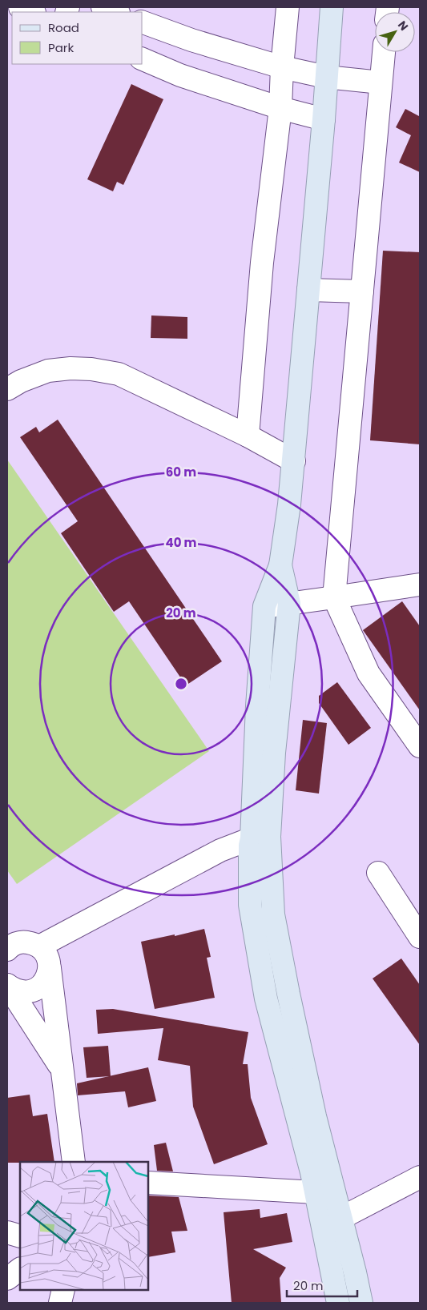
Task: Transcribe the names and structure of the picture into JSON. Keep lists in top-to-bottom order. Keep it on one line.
{"legend":["Road","Park"],"scale_bar":"20 m","north":"top right","rings":["60 m","40 m","20 m"]}
